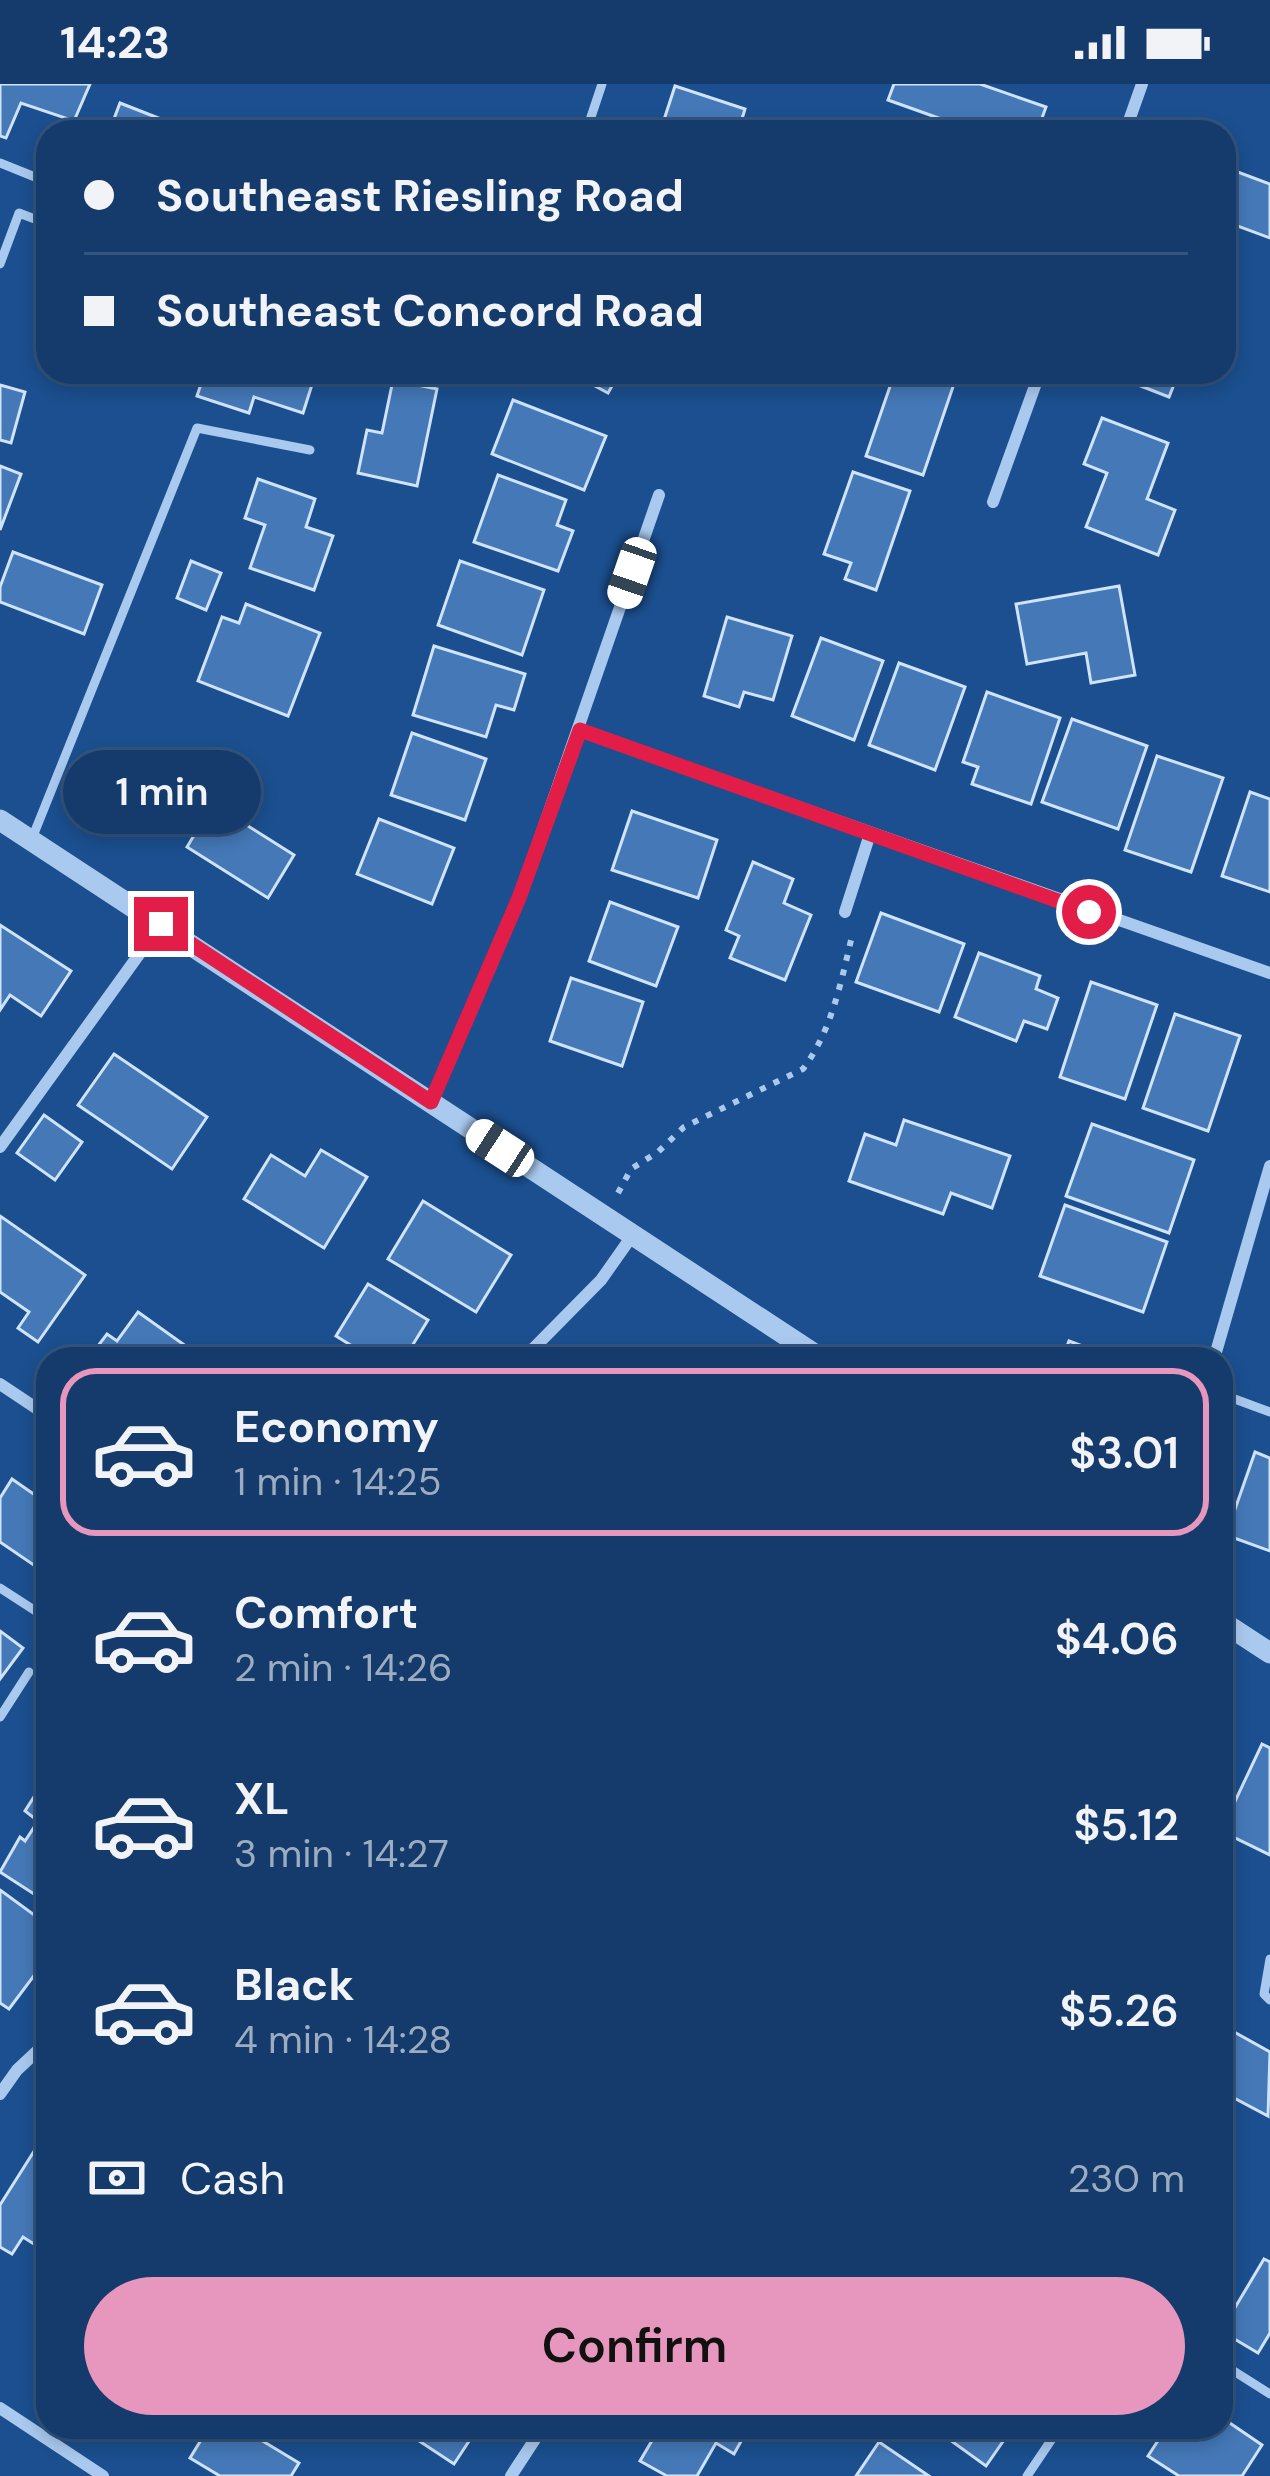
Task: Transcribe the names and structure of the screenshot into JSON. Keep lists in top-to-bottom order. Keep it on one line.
{"page":{"status":"14:23","banner":["Southeast Riesling Road","Southeast Concord Road"],"bubble":"1 min","list":[{"name":"Economy","note":"1 min · 14:25","value":"$3.01"},{"name":"Comfort","note":"2 min · 14:26","value":"$4.06"},{"name":"XL","note":"3 min · 14:27","value":"$5.12"},{"name":"Black","note":"4 min · 14:28","value":"$5.26"}],"pay":["Cash","230 m"],"buttons":"Confirm"}}
